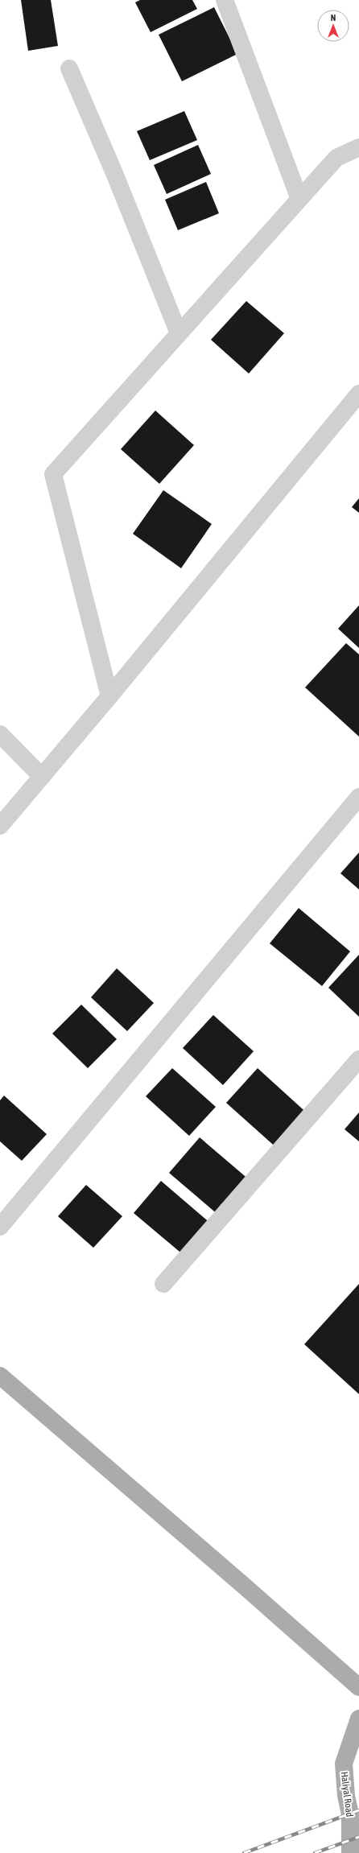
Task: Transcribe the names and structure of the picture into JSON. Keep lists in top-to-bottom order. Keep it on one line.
{"streets":{"main road":["Haliyal Road"]},"north":"top"}
